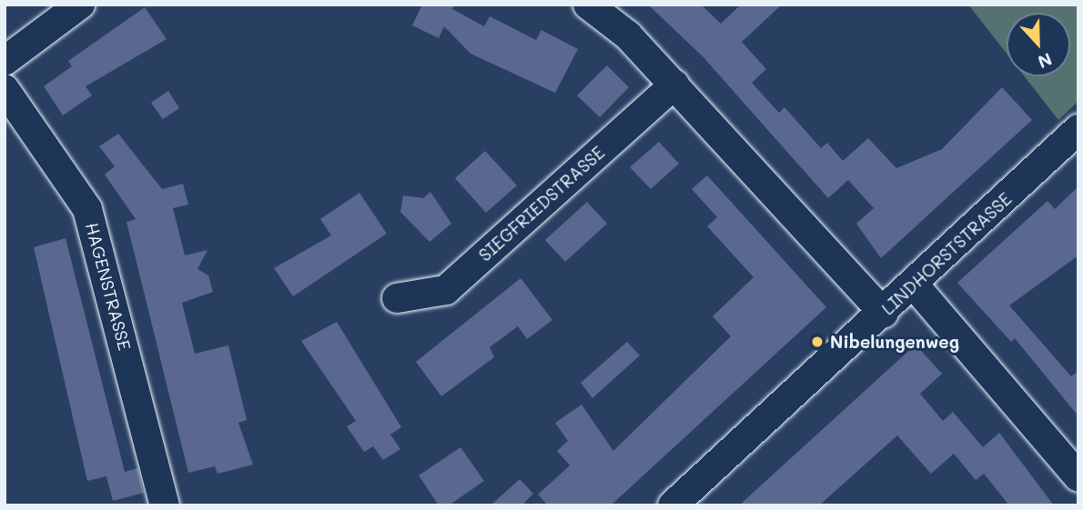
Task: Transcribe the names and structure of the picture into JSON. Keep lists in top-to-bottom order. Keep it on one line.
{"streets":{"street":["SIEGFRIEDSTRASSE","LINDHORSTSTRASSE","HAGENSTRASSE"]},"places":["Nibelungenweg"],"north":"bottom"}
